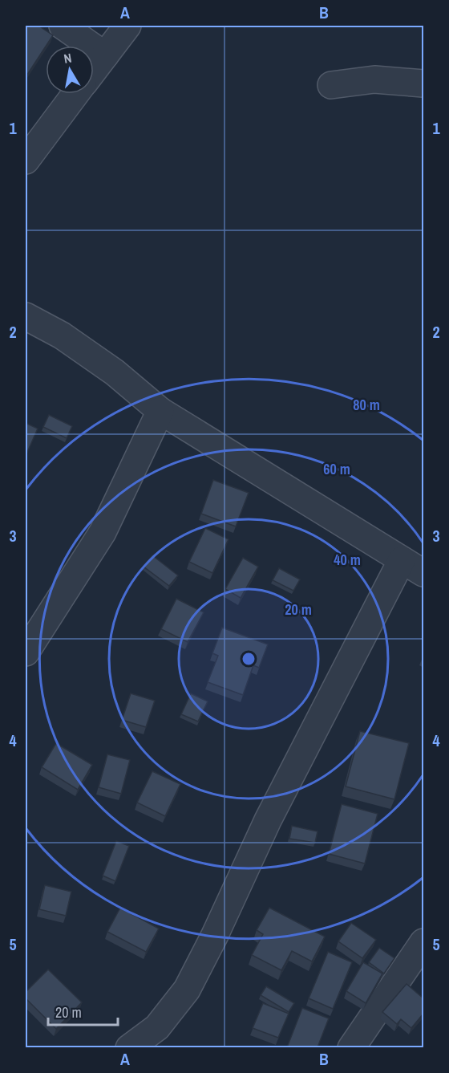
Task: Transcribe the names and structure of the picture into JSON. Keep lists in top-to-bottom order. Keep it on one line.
{"scale_bar":"20 m","north":"top","grid":{"columns":["A","B"],"rows":["1","2","3","4","5"]},"rings":["80 m","60 m","40 m","20 m"]}
